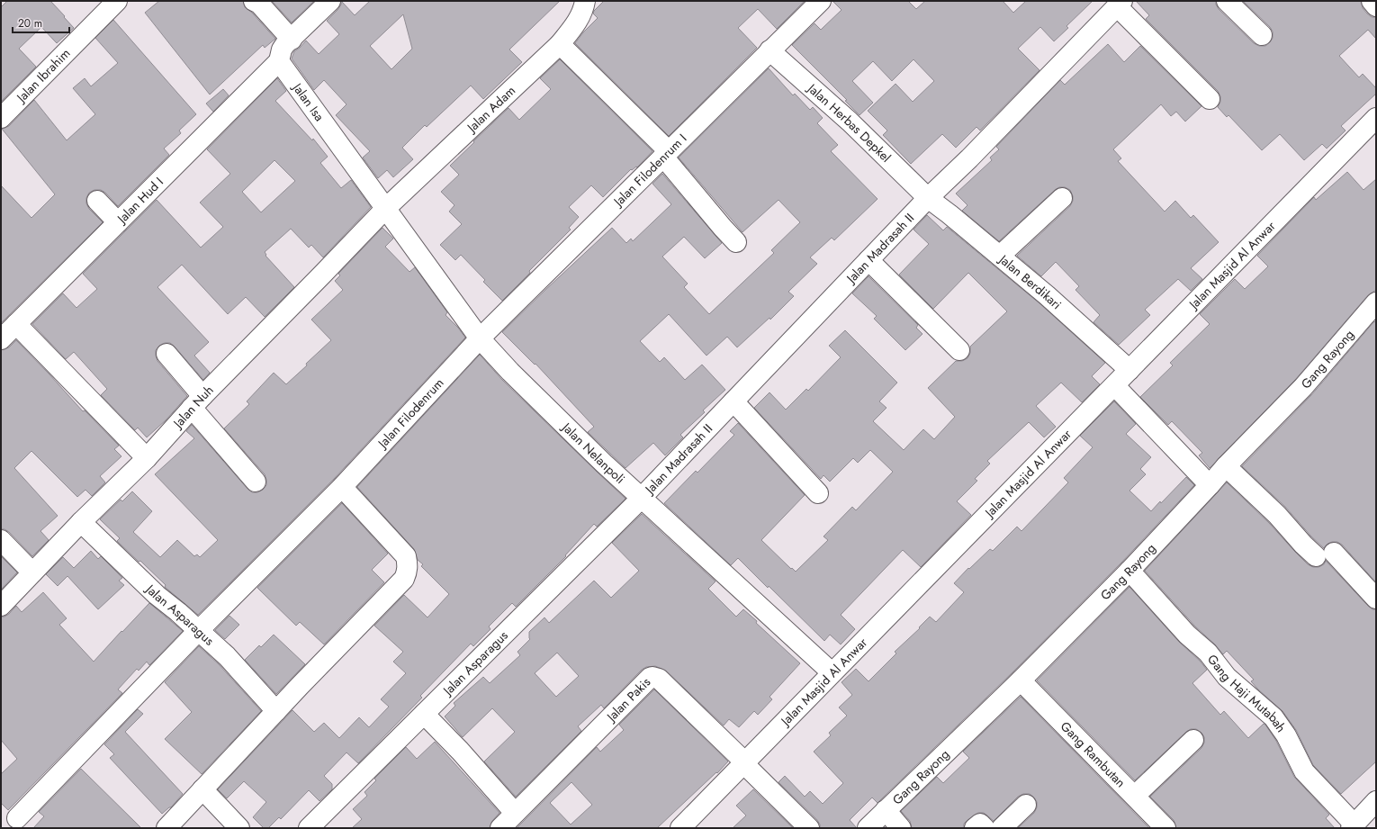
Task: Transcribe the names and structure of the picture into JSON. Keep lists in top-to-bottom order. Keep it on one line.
{"streets":{"street":["Jalan Ibrahim","Jalan Isa","Jalan Adam","Jalan Herbas Depkel","Jalan Filodenrum I","Jalan Hud I","Jalan Madrasah II","Jalan Masjid Al Anwar","Jalan Berdikari","Gang Rayong","Jalan Nuh","Jalan Filodenrum","Jalan Nelanpoli","Jalan Asparagus","Gang Haji Mutabah","Jalan Pakis","Gang Rambutan"]},"crossings":[["Jalan Isa","Jalan Adam"],["Jalan Isa","Jalan Hud I"],["Jalan Isa","Jalan Nuh"],["Jalan Isa","Jalan Nelanpoli"],["Jalan Adam","Jalan Nuh"],["Jalan Adam","Jalan Nelanpoli"],["Jalan Herbas Depkel","Jalan Filodenrum I"],["Jalan Herbas Depkel","Jalan Madrasah II"],["Jalan Herbas Depkel","Jalan Berdikari"],["Jalan Filodenrum I","Jalan Filodenrum"],["Jalan Filodenrum I","Jalan Nelanpoli"],["Jalan Madrasah II","Jalan Berdikari"],["Jalan Madrasah II","Jalan Nelanpoli"],["Jalan Madrasah II","Jalan Asparagus"],["Jalan Masjid Al Anwar","Jalan Berdikari"],["Jalan Masjid Al Anwar","Jalan Nelanpoli"],["Jalan Masjid Al Anwar","Jalan Pakis"],["Gang Rayong","Gang Haji Mutabah"],["Gang Rayong","Gang Rambutan"],["Jalan Nuh","Jalan Nelanpoli"],["Jalan Nuh","Jalan Asparagus"],["Jalan Filodenrum","Jalan Nelanpoli"],["Jalan Filodenrum","Jalan Asparagus"],["Jalan Nelanpoli","Jalan Asparagus"]],"scale_bar":"20 m"}
